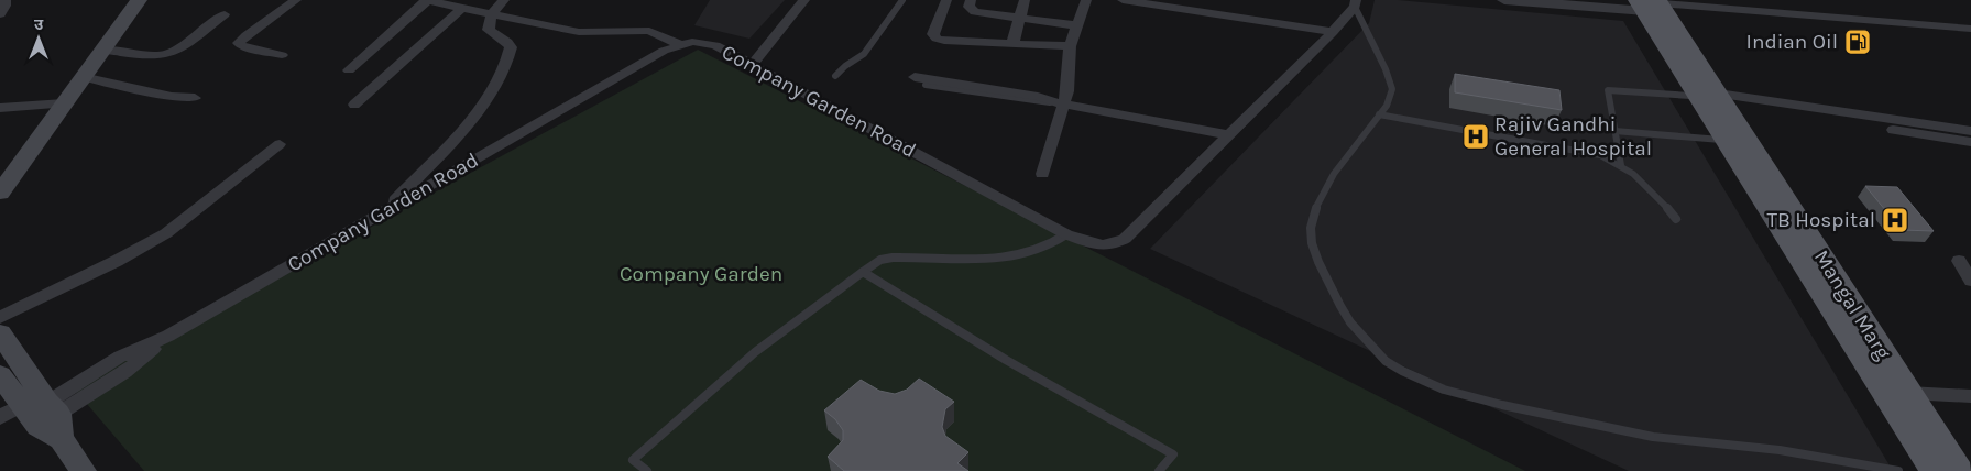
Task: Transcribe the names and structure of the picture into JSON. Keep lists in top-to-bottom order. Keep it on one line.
{"streets":{"main road":["Mangal Marg"],"street":["Company Garden Road"]},"parks":["Company Garden"],"places":{"fuel station":["Indian Oil"],"hospital":["Rajiv Gandhi General Hospital","TB Hospital"]},"north":"top"}
